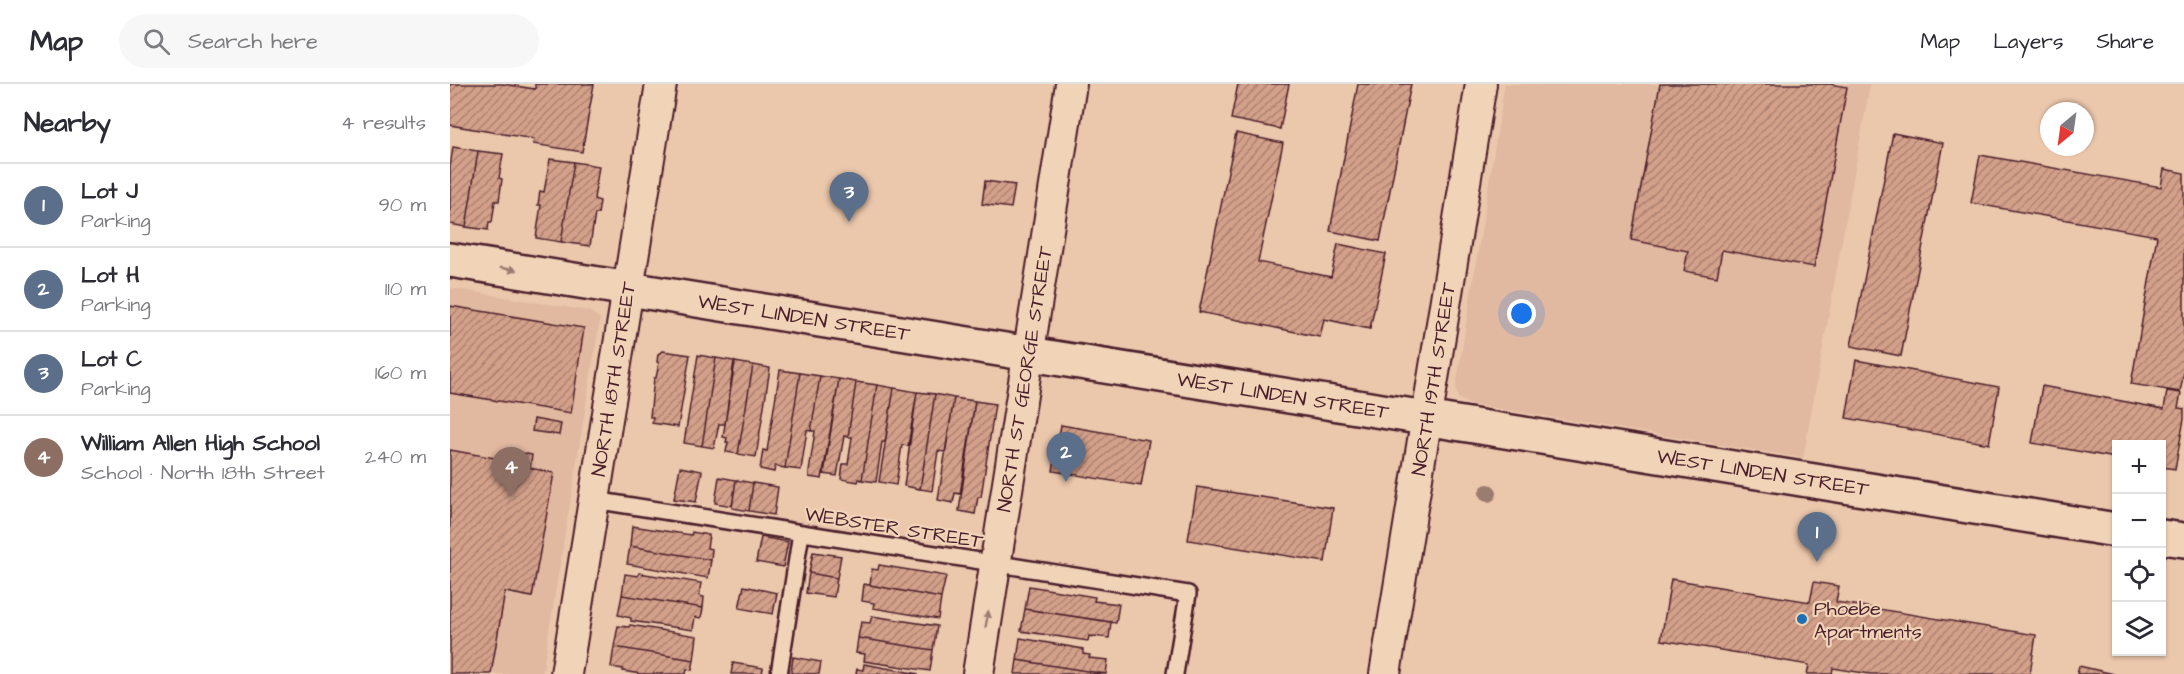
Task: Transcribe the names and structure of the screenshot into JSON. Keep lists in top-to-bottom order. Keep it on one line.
{"streets":{"street":["WEST LINDEN STREET","NORTH 18TH STREET","NORTH ST GEORGE STREET","NORTH 19TH STREET"],"lane":["WEBSTER STREET"]},"crossings":[["WEST LINDEN STREET","NORTH 18TH STREET"],["WEST LINDEN STREET","NORTH ST GEORGE STREET"],["WEST LINDEN STREET","NORTH 19TH STREET"],["NORTH 18TH STREET","WEBSTER STREET"],["NORTH ST GEORGE STREET","WEBSTER STREET"]],"places":["Phoebe Apartments"],"north":"bottom left","page":{"header":"Map","search":"Search here","nav":["Map","Layers","Share"],"heading":["Nearby","4 results"],"list":[{"mark":"1","name":"Lot J","note":"Parking","value":"90 m"},{"mark":"2","name":"Lot H","note":"Parking","value":"110 m"},{"mark":"3","name":"Lot C","note":"Parking","value":"160 m"},{"mark":"4","name":"William Allen High School","note":"School · North 18th Street","value":"240 m"}],"pins":["3","2","4","1"],"map_buttons":["+","−"]}}
